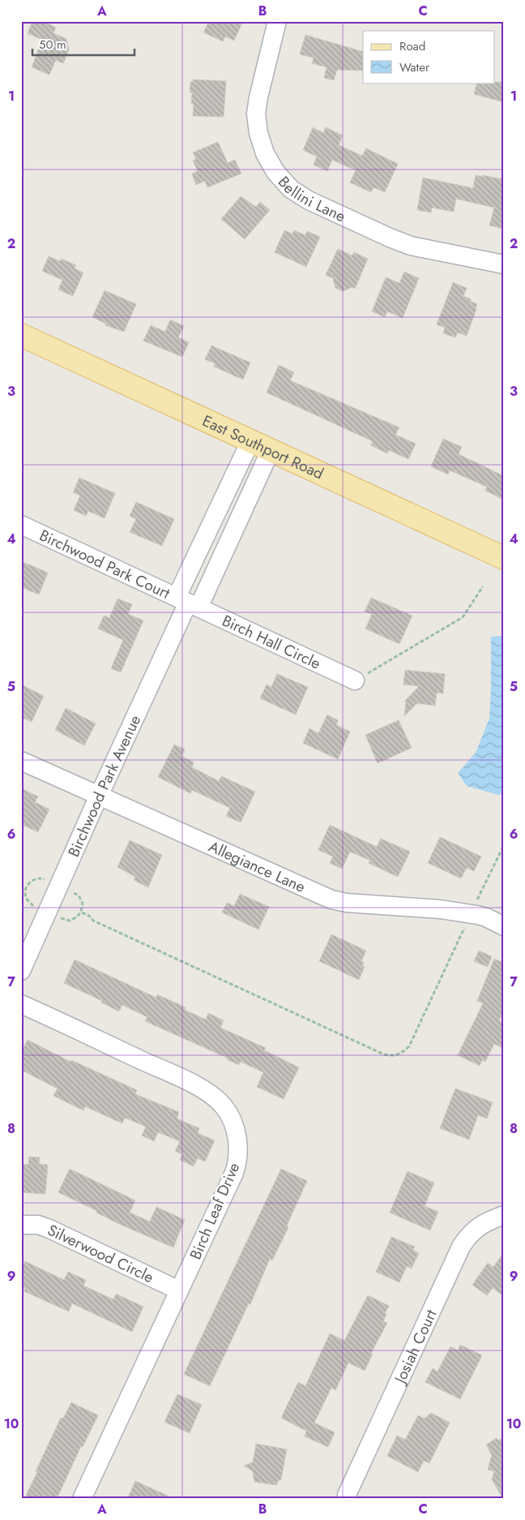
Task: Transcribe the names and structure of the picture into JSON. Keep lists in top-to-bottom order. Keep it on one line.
{"streets":{"main road":["East Southport Road"],"street":["Bellini Lane","Birchwood Park Court","Birch Hall Circle","Birchwood Park Avenue","Allegiance Lane","Birch Leaf Drive","Silverwood Circle","Josiah Court"]},"crossings":[["East Southport Road","Birchwood Park Avenue"],["Birchwood Park Court","Birch Hall Circle"],["Birchwood Park Court","Birchwood Park Avenue"],["Birch Hall Circle","Birchwood Park Avenue"],["Birchwood Park Avenue","Allegiance Lane"],["Birch Leaf Drive","Silverwood Circle"]],"legend":["Road","Water"],"scale_bar":"50 m","grid":{"columns":["A","B","C"],"rows":["1","2","3","4","5","6","7","8","9","10"]}}
